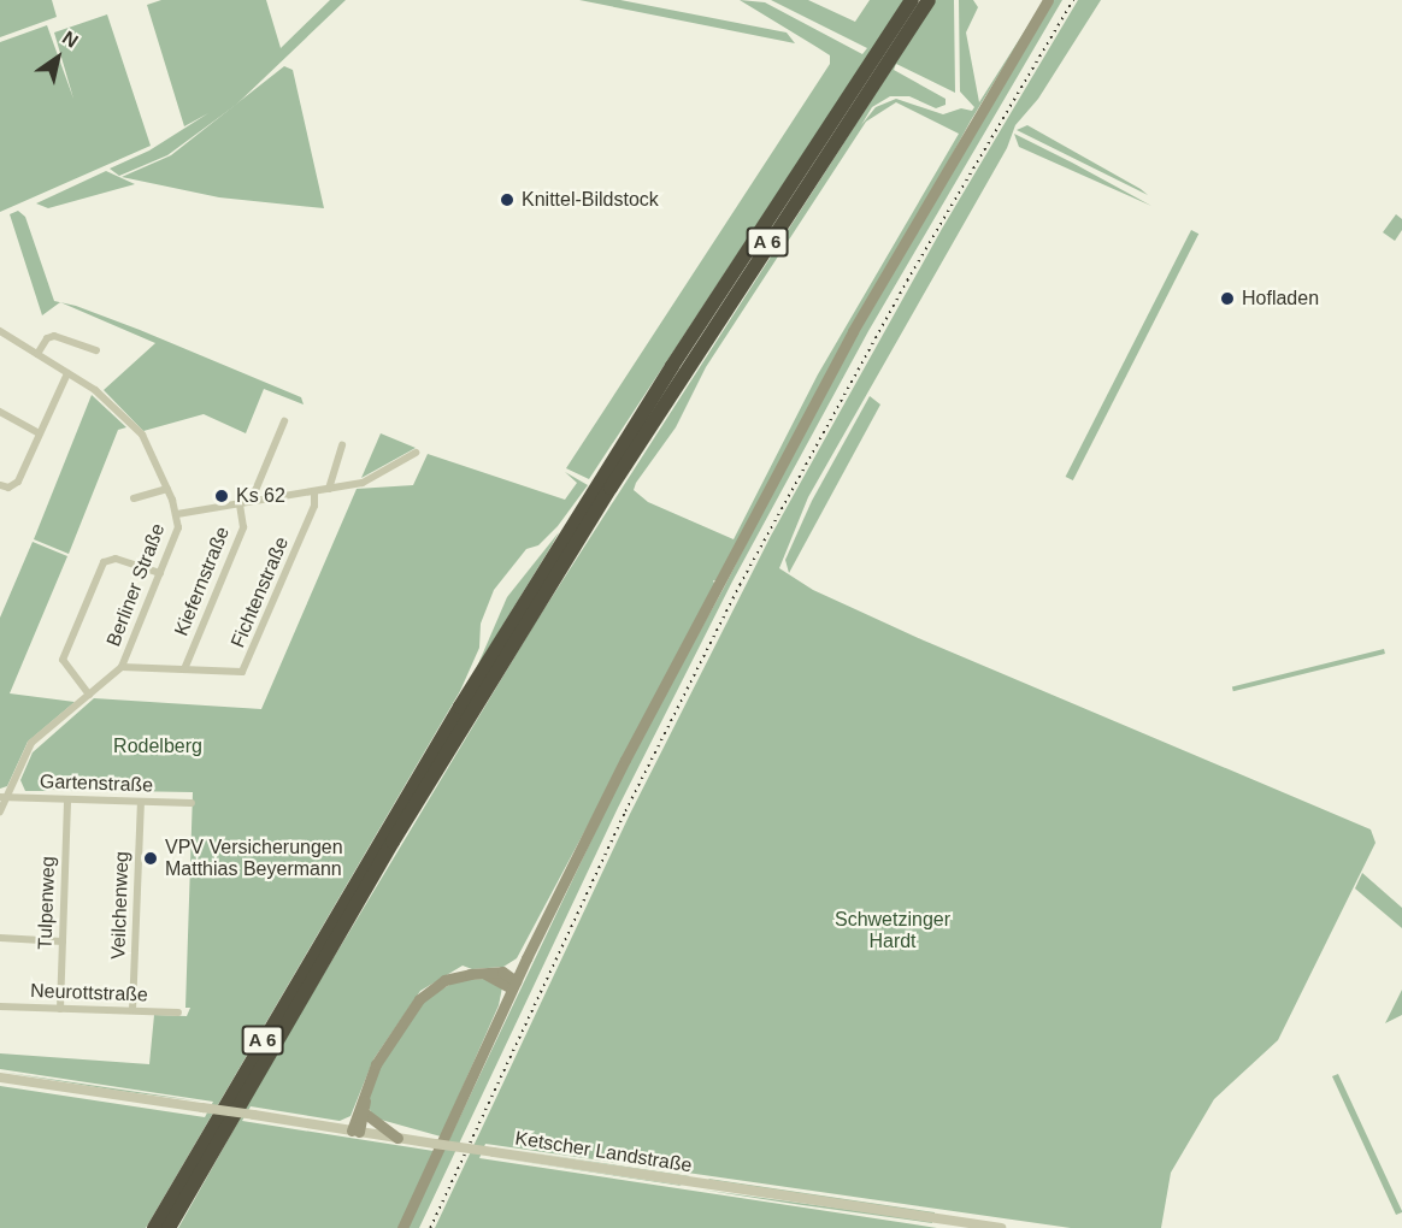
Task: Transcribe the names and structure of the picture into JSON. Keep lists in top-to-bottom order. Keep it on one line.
{"streets":{"highway":["A 6"],"street":["Kiefernstraße","Berliner Straße","Fichtenstraße","Gartenstraße","Tulpenweg","Veilchenweg","Neurottstraße","Ketscher Landstraße"]},"crossings":[["Kiefernstraße","Fichtenstraße"],["Berliner Straße","Fichtenstraße"],["Berliner Straße","Gartenstraße"],["Gartenstraße","Tulpenweg"],["Gartenstraße","Veilchenweg"],["Tulpenweg","Neurottstraße"],["Veilchenweg","Neurottstraße"]],"parks":["Rodelberg","Schwetzinger Hardt"],"places":["Knittel-Bildstock","Hofladen","Ks 62","VPV Versicherungen Matthias Beyermann"],"north":"top right"}
